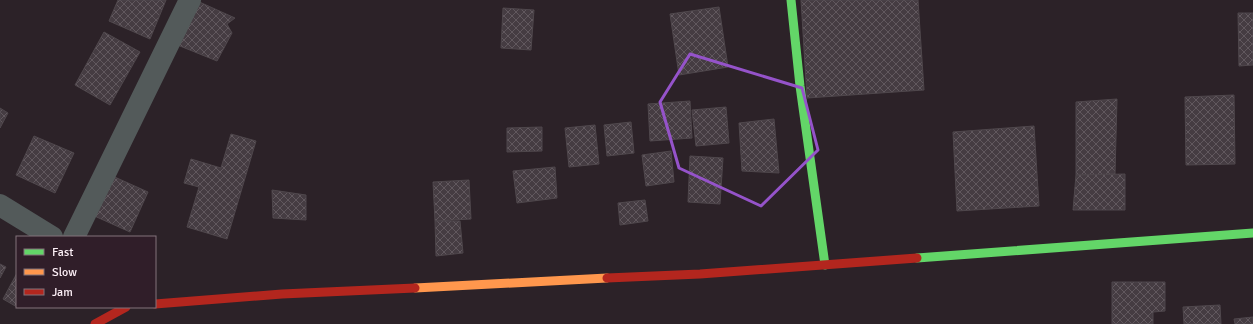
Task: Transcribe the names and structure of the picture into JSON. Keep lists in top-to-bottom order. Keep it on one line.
{"legend":["Fast","Slow","Jam"]}
